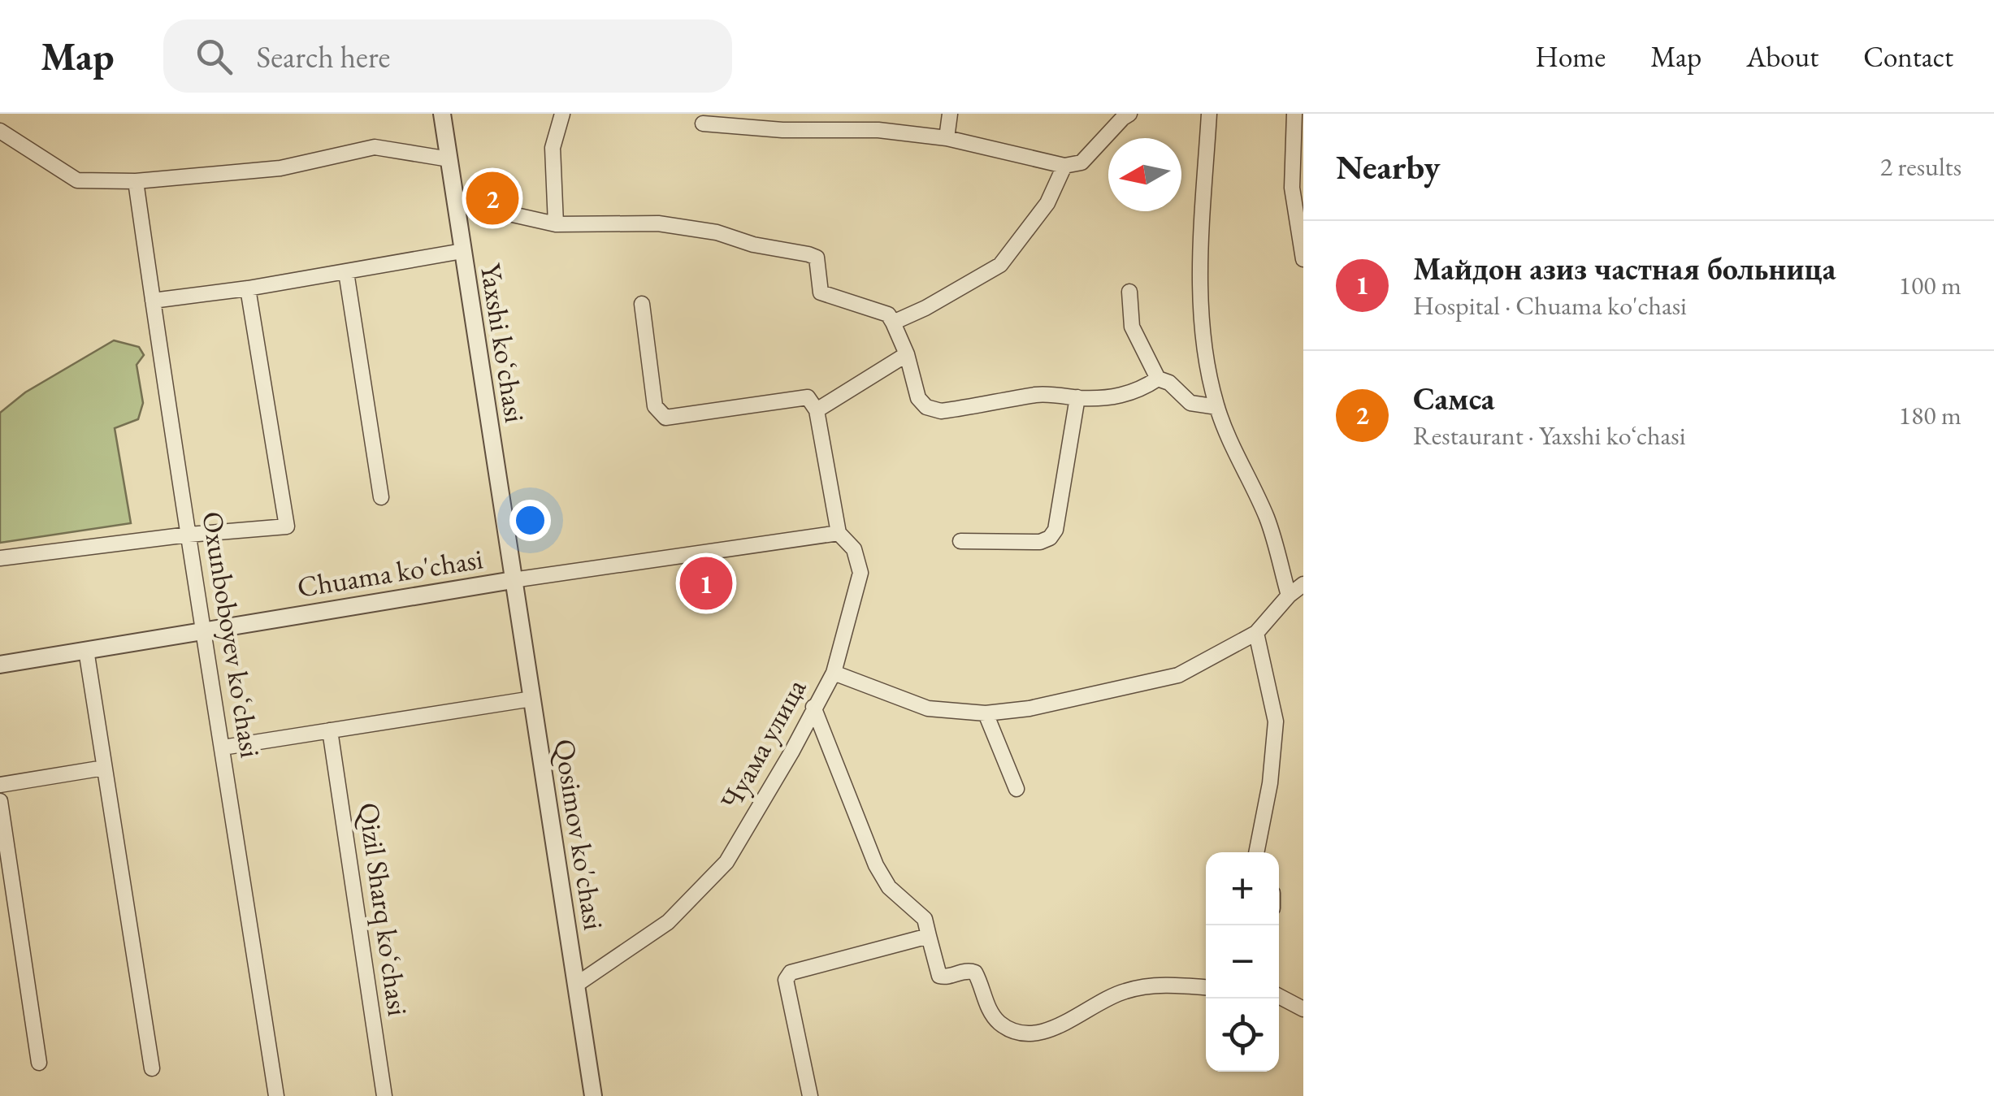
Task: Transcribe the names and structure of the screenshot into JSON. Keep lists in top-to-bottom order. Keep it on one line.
{"streets":{"street":["Yaxshi koʻchasi","Chuama ko'chasi","Oxunboboyev koʻchasi","Чуама улица","Qosimov ko'chasi","Qizil Sharq koʻchasi"]},"crossings":[["Yaxshi koʻchasi","Chuama ko'chasi"],["Yaxshi koʻchasi","Qosimov ko'chasi"],["Chuama ko'chasi","Oxunboboyev koʻchasi"],["Chuama ko'chasi","Qosimov ko'chasi"],["Чуама улица","Qosimov ko'chasi"]],"north":"left","page":{"header":"Map","search":"Search here","nav":["Home","Map","About","Contact"],"heading":["Nearby","2 results"],"pins":["2","1"],"list":[{"mark":"1","name":"Майдон азиз частная больница","note":"Hospital · Chuama ko'chasi","value":"100 m"},{"mark":"2","name":"Самса","note":"Restaurant · Yaxshi koʻchasi","value":"180 m"}],"map_buttons":["+","−"]}}
